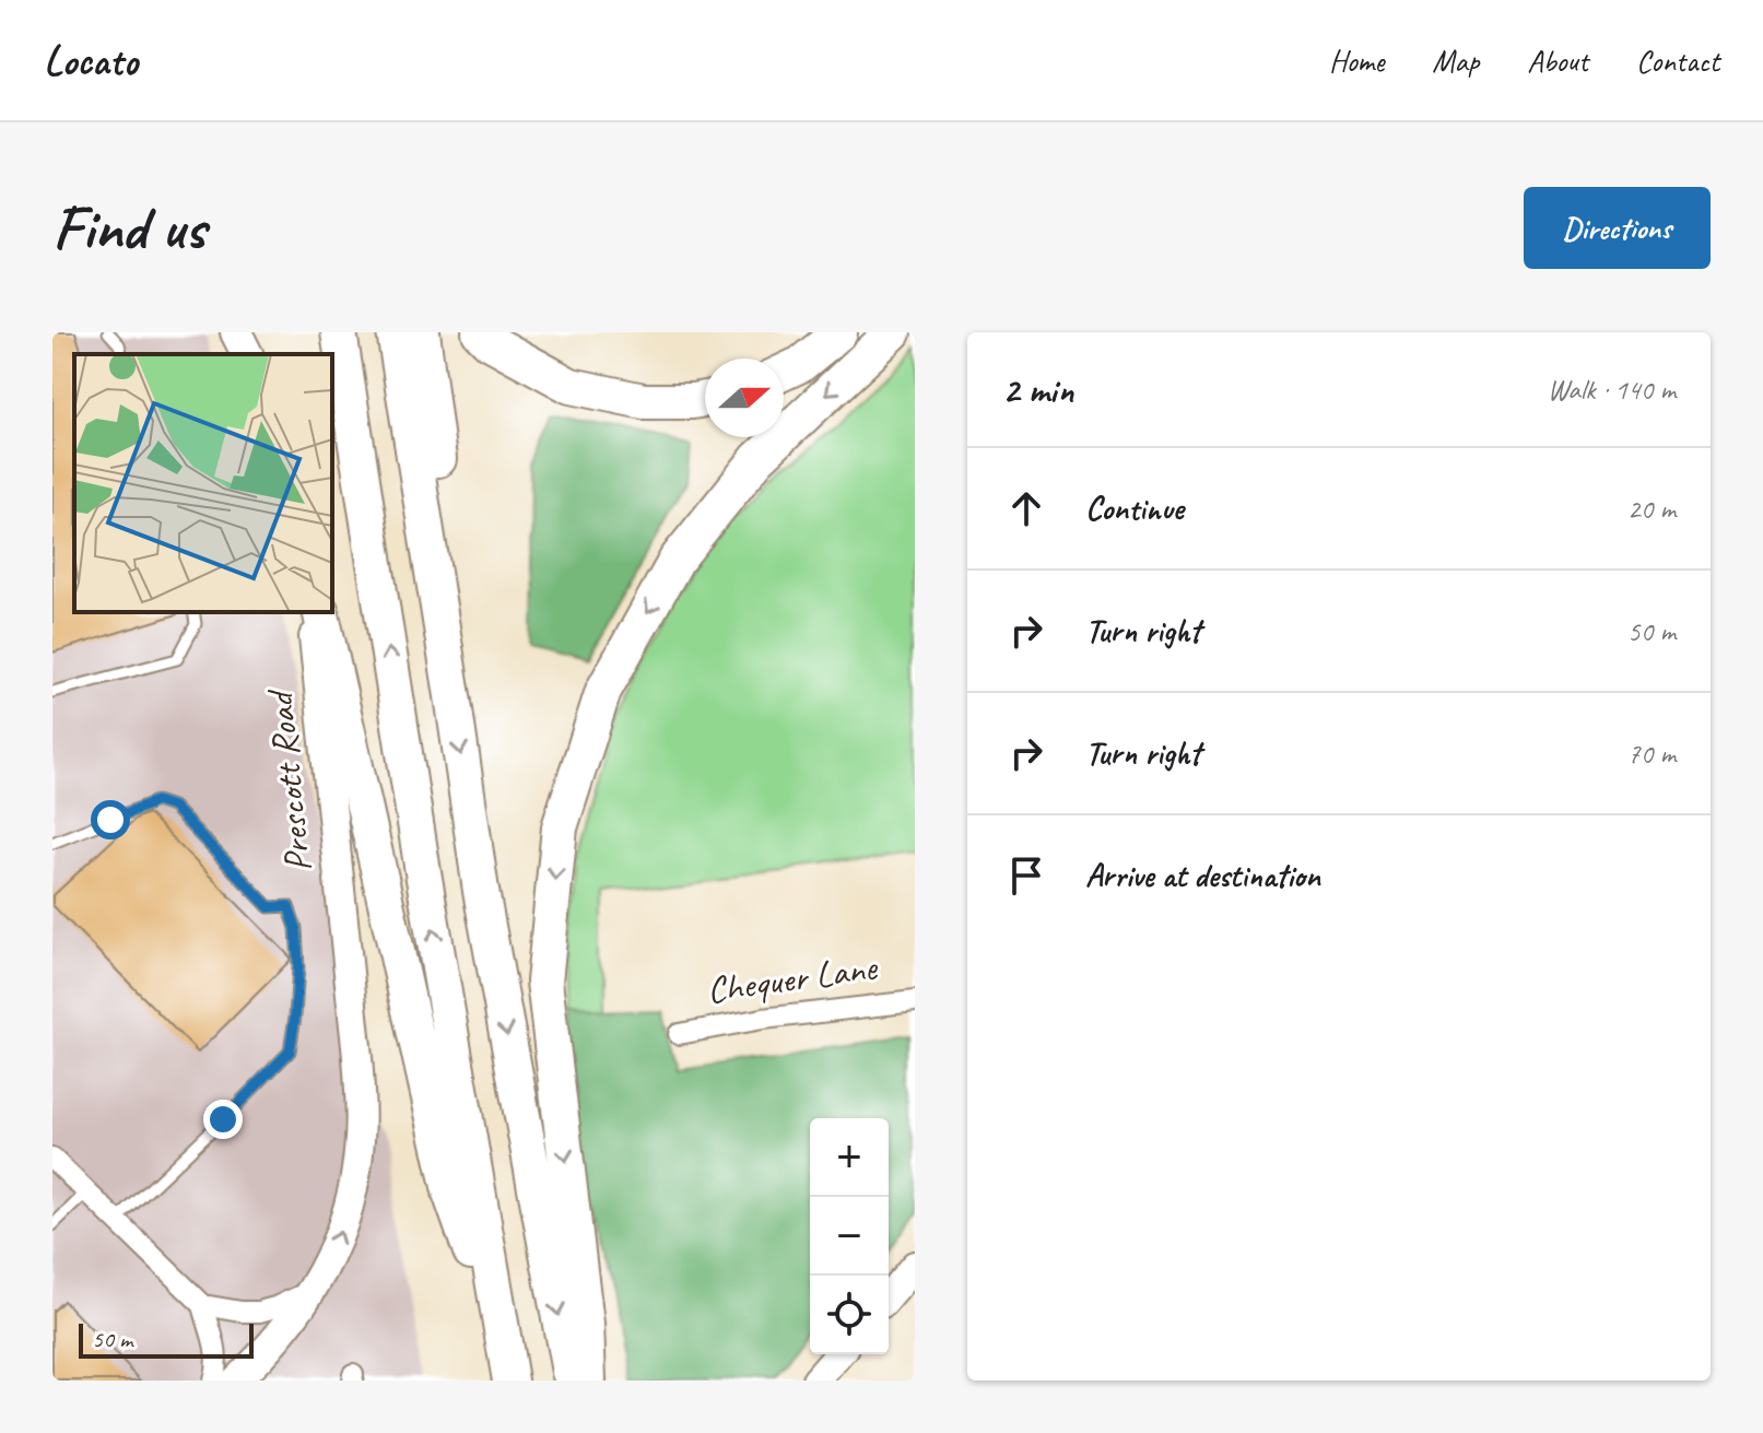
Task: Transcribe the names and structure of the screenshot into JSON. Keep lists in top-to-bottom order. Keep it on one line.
{"streets":{"street":["Prescott Road","Chequer Lane"]},"one_way":["Prescott Road"],"scale_bar":"50 m","north":"right","page":{"header":"Locato","nav":["Home","Map","About","Contact"],"buttons":"Directions","title":"Find us","heading":["2 min","Walk · 140 m"],"list":[["Continue","20 m"],["Turn right","50 m"],["Turn right","70 m"],"Arrive at destination"],"map_buttons":["+","−"],"scale":"50 m"}}
